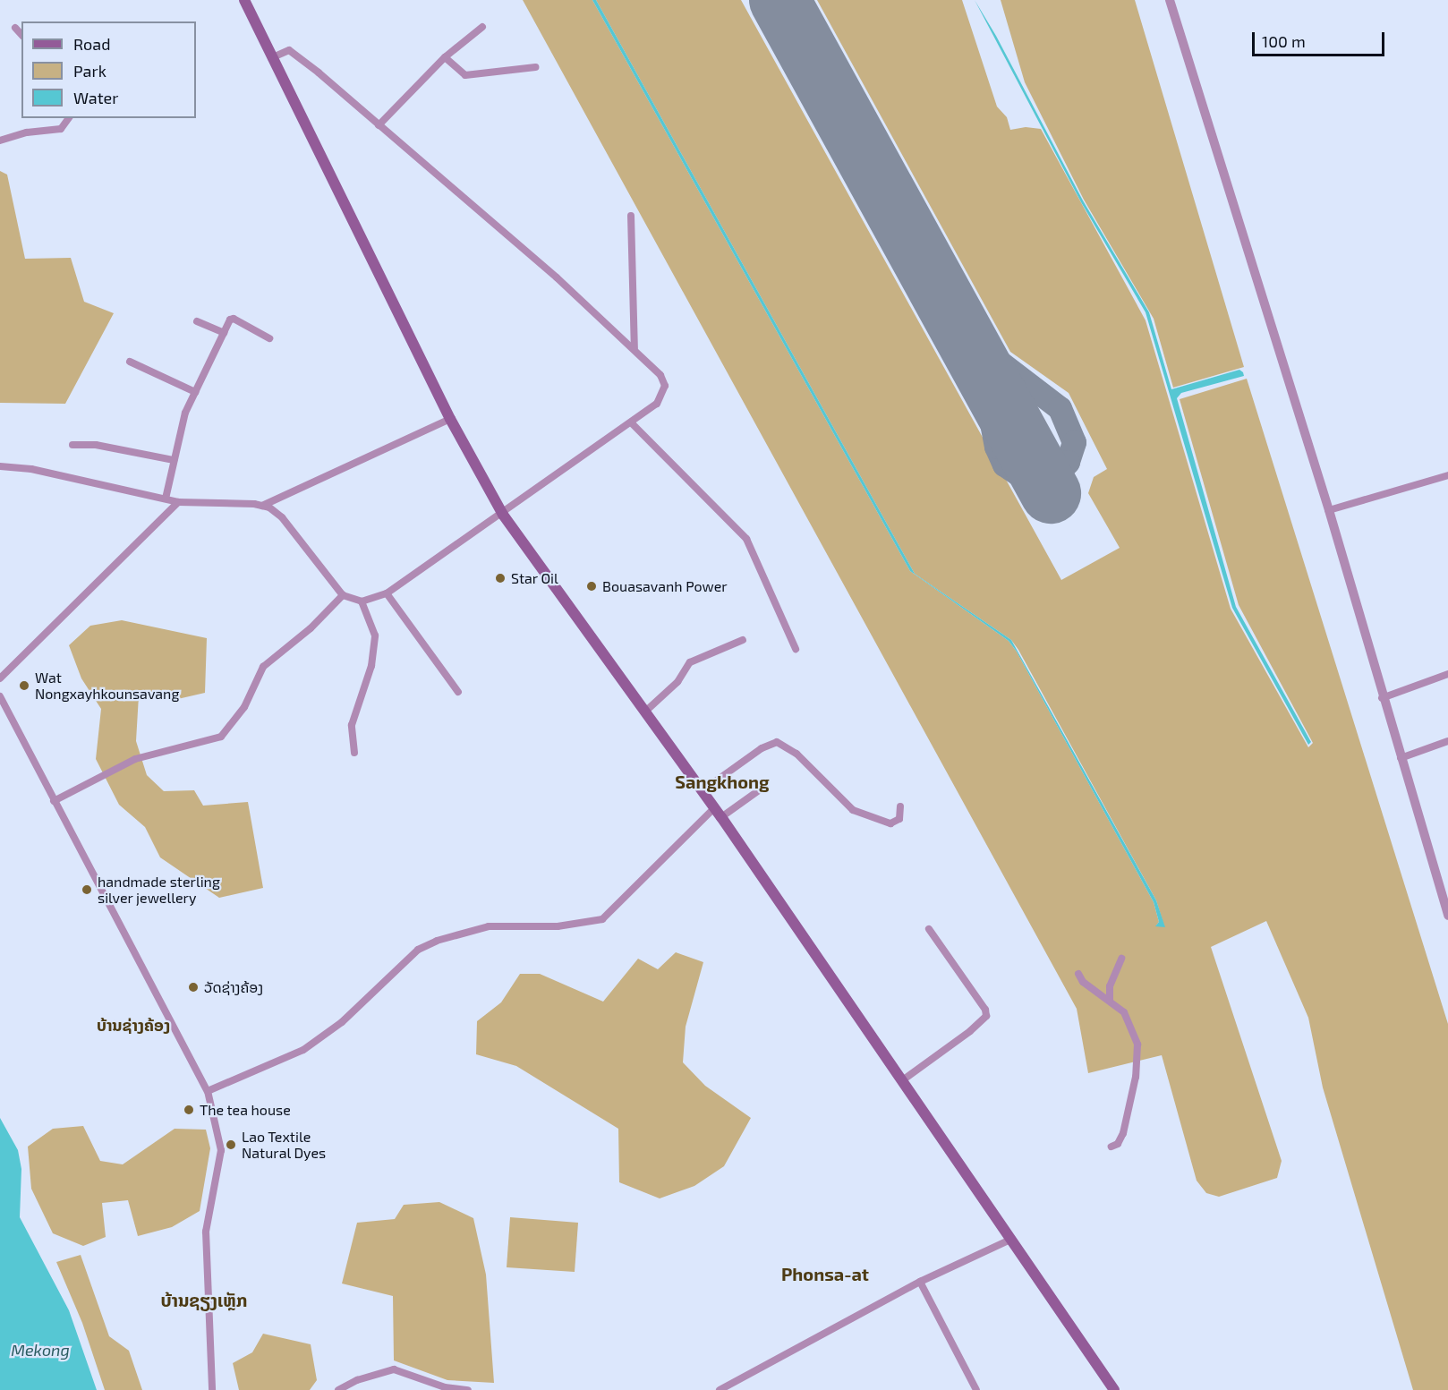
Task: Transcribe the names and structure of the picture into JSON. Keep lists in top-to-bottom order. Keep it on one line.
{"districts":["Sangkhong","ບ້ານຊ່າງຄ້ອງ","Phonsa-at","ບ້ານຊຽງເຫຼັກ"],"water":["Mekong"],"places":["Star Oil","Bouasavanh Power","Wat Nongxayhkounsavang","handmade sterling silver jewellery","ວັດຊ່າງຄ້ອງ","The tea house","Lao Textile Natural Dyes"],"legend":["Road","Park","Water"],"scale_bar":"100 m"}
